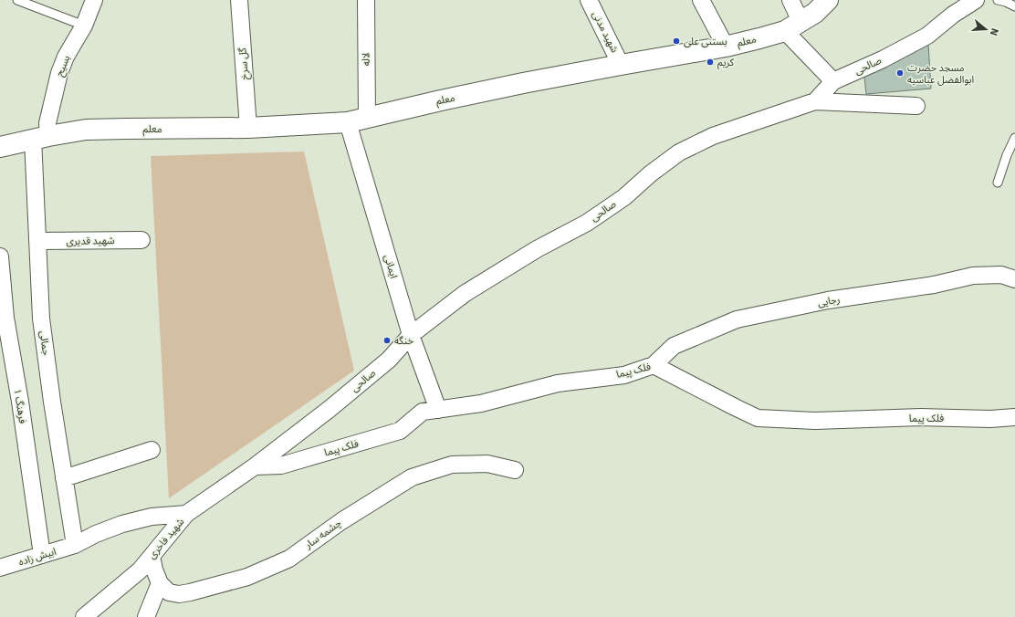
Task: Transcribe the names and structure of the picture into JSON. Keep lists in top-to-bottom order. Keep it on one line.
{"streets":{"main road":["معلم"],"street":["شهید مدنی","لاله","گل سرخ","بسیح","صالحی","شهید قدیری","ایمانی","رجایی","جمالی","فلک پیما","فرهنگ ۱","چشمه سار","شهید فاخری","ابیش زاده"]},"crossings":[["شهید مدنی","معلم"],["معلم","لاله"],["معلم","گل سرخ"],["معلم","بسیح"],["معلم","ایمانی"],["معلم","جمالی"],["بسیح","جمالی"],["صالحی","ایمانی"],["صالحی","فلک پیما"],["صالحی","شهید فاخری"],["شهید قدیری","جمالی"],["ایمانی","فلک پیما"],["رجایی","فلک پیما"],["جمالی","ابیش زاده"],["فلک پیما","شهید فاخری"],["فرهنگ ۱","ابیش زاده"],["شهید فاخری","ابیش زاده"]],"places":["بستنی علی","کریم","مسجد حضرت ابوالفضل عباسیه","خنگه"],"north":"right"}
